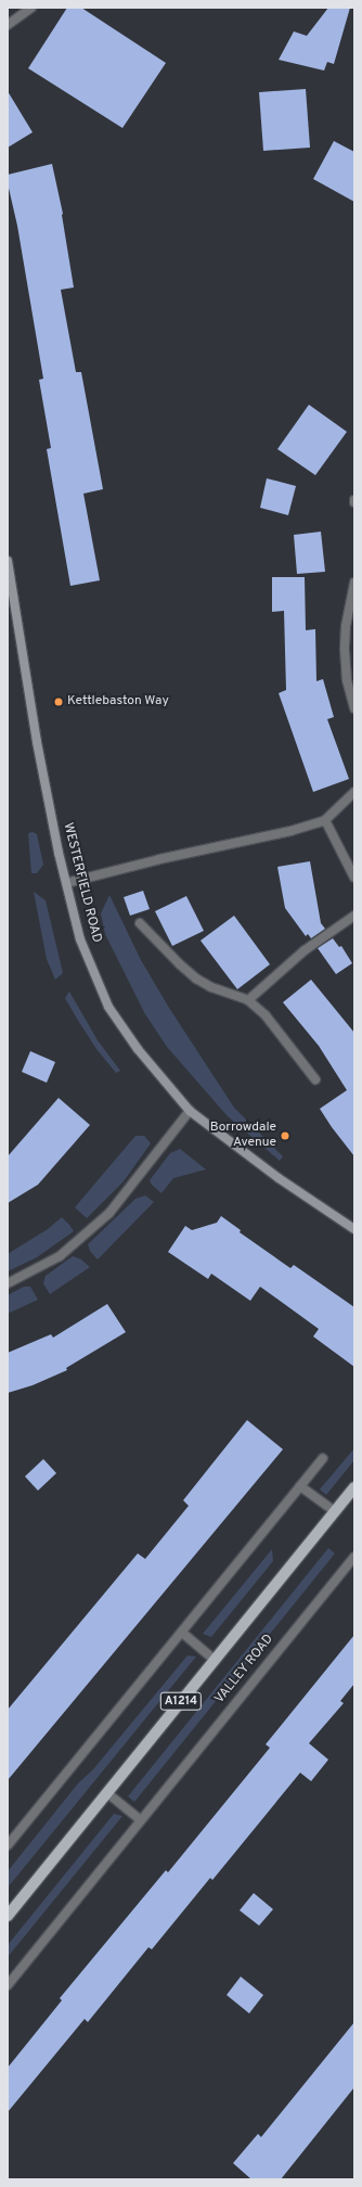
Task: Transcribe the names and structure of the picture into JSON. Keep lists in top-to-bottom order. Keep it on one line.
{"streets":{"main road":["WESTERFIELD ROAD","A1214"],"street":["VALLEY ROAD"]},"places":["Kettlebaston Way","Borrowdale Avenue"]}
